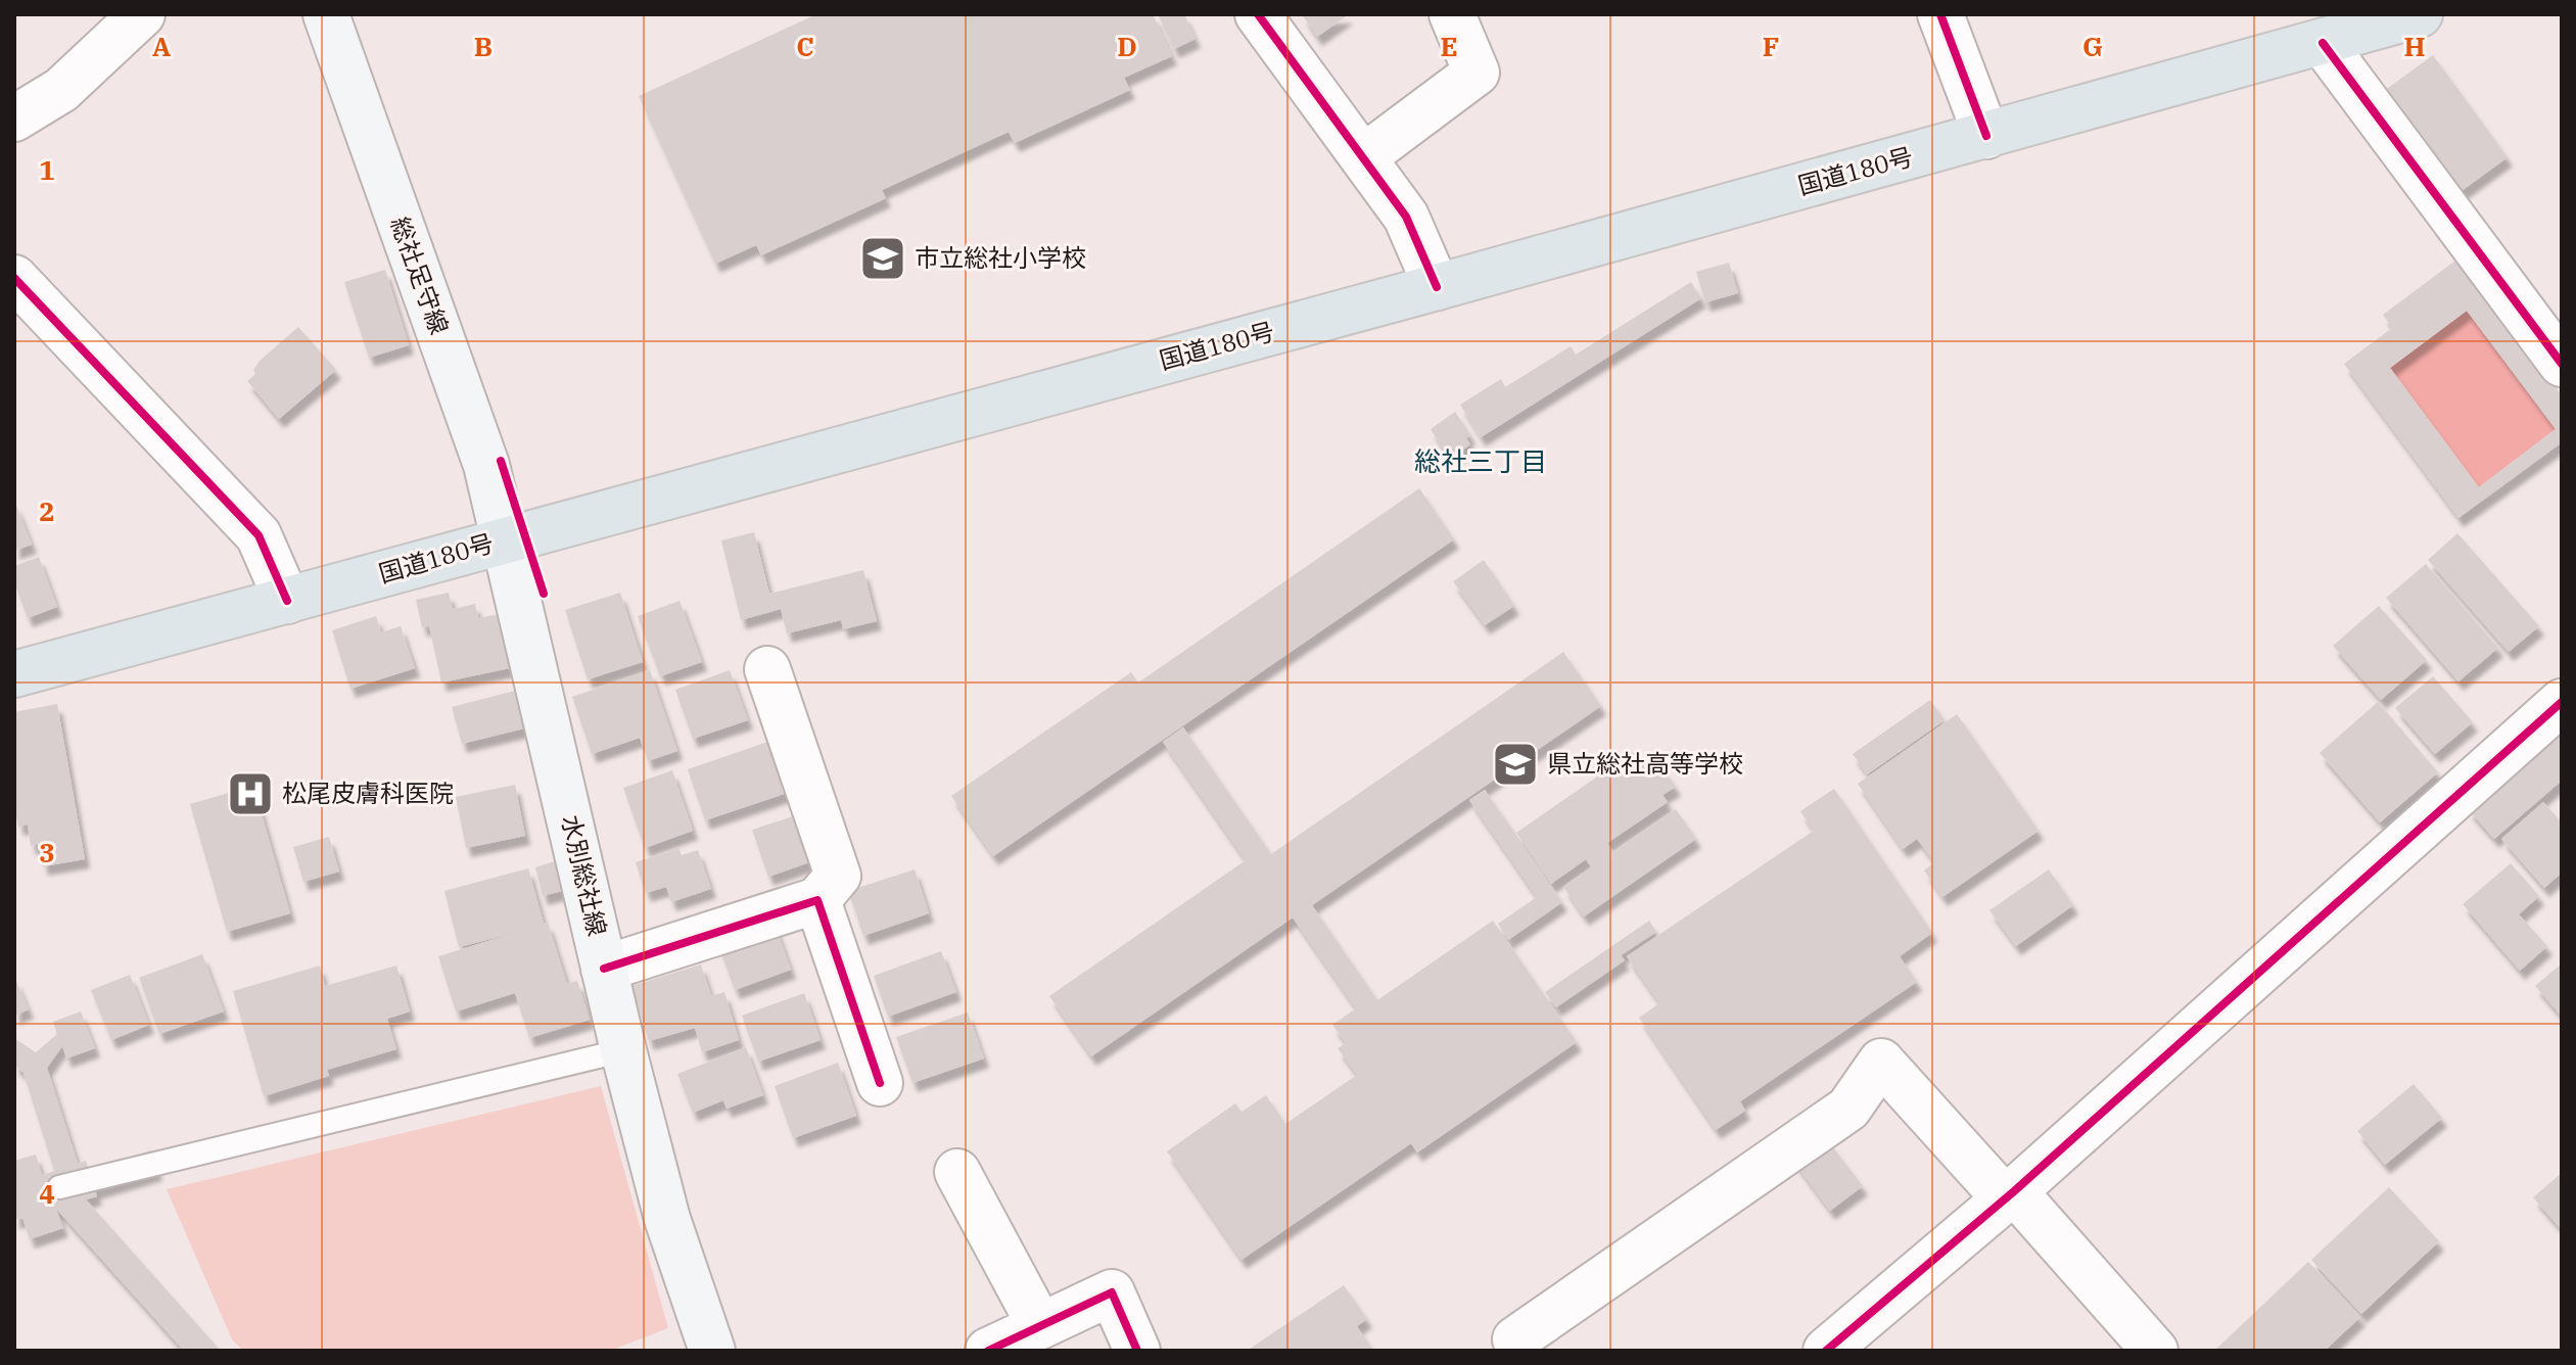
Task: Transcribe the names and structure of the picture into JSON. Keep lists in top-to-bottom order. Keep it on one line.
{"streets":{"highway":["国道180号"],"main road":["総社足守線","水別総社線"]},"crossings":[["国道180号","総社足守線"],["国道180号","水別総社線"],["総社足守線","水別総社線"]],"districts":["総社三丁目"],"places":{"school or university":["市立総社小学校","県立総社高等学校"],"hospital":["松尾皮膚科医院"]},"grid":{"columns":["A","B","C","D","E","F","G","H"],"rows":["1","2","3","4"]}}
